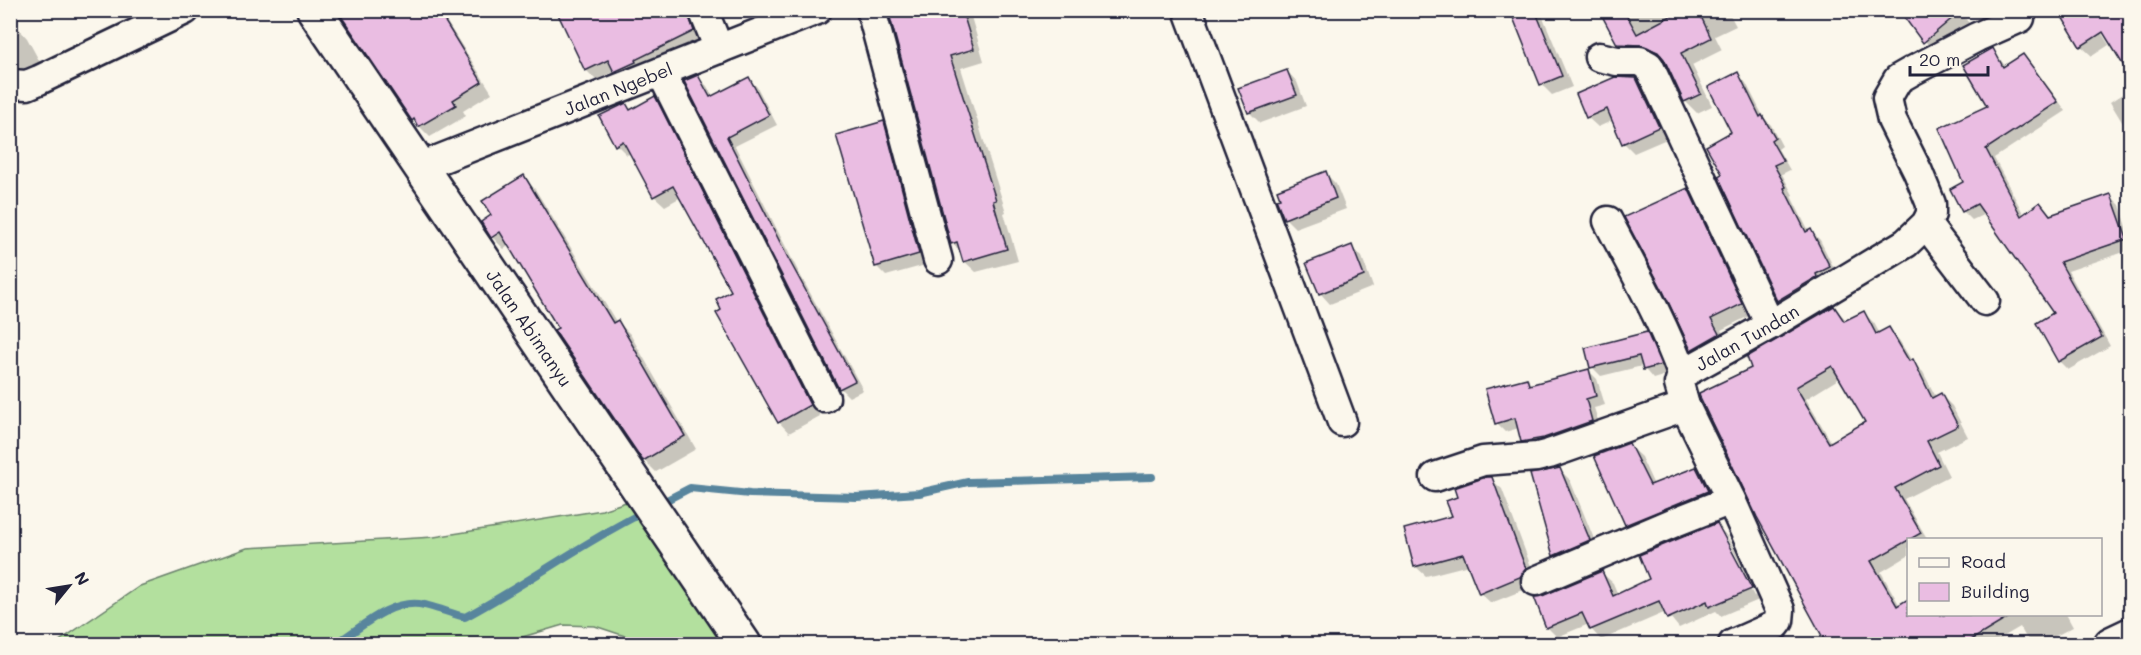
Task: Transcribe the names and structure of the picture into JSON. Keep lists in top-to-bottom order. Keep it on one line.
{"streets":{"street":["Jalan Ngebel","Jalan Abimanyu","Jalan Tundan"]},"crossings":[["Jalan Ngebel","Jalan Abimanyu"]],"legend":["Road","Building"],"scale_bar":"20 m","north":"top right"}
